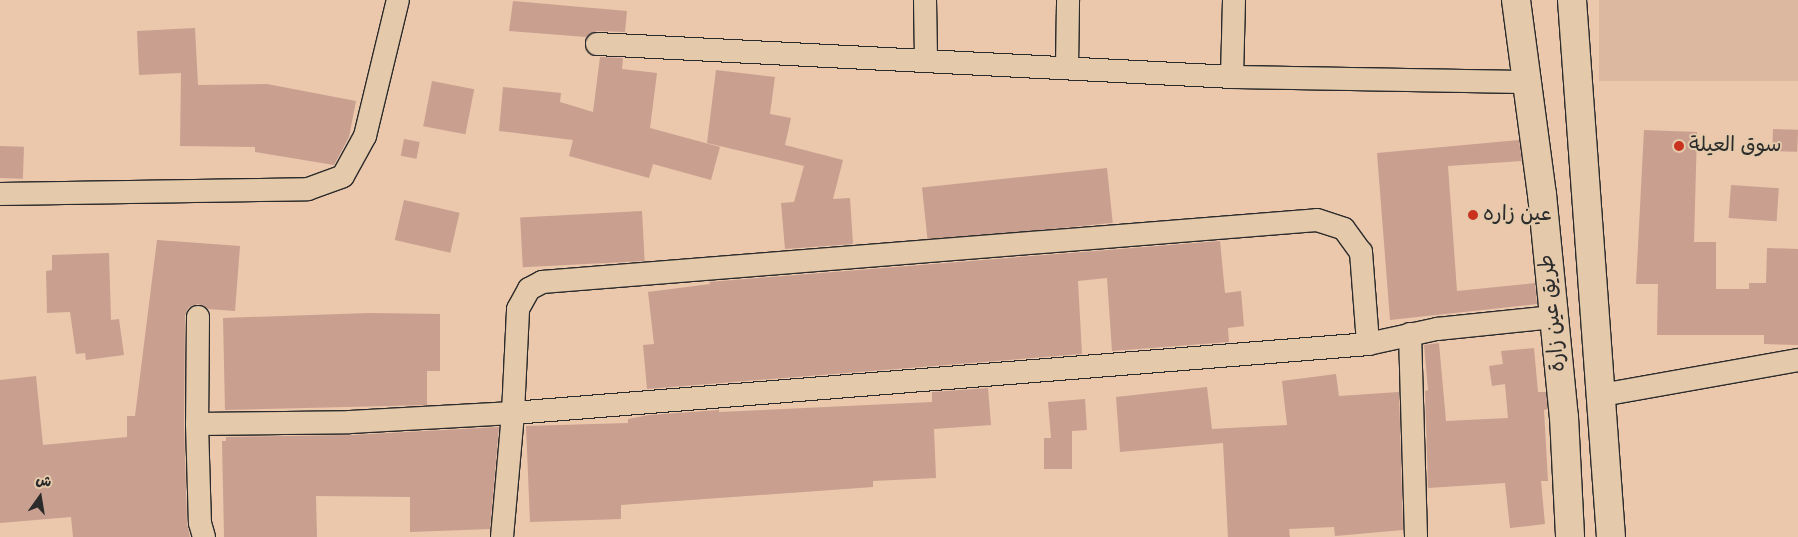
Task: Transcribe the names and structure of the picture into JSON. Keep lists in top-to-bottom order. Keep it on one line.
{"streets":{"main road":["طريق عين زارة"]},"places":["سوق العيلة","عين زاره"],"north":"top"}
